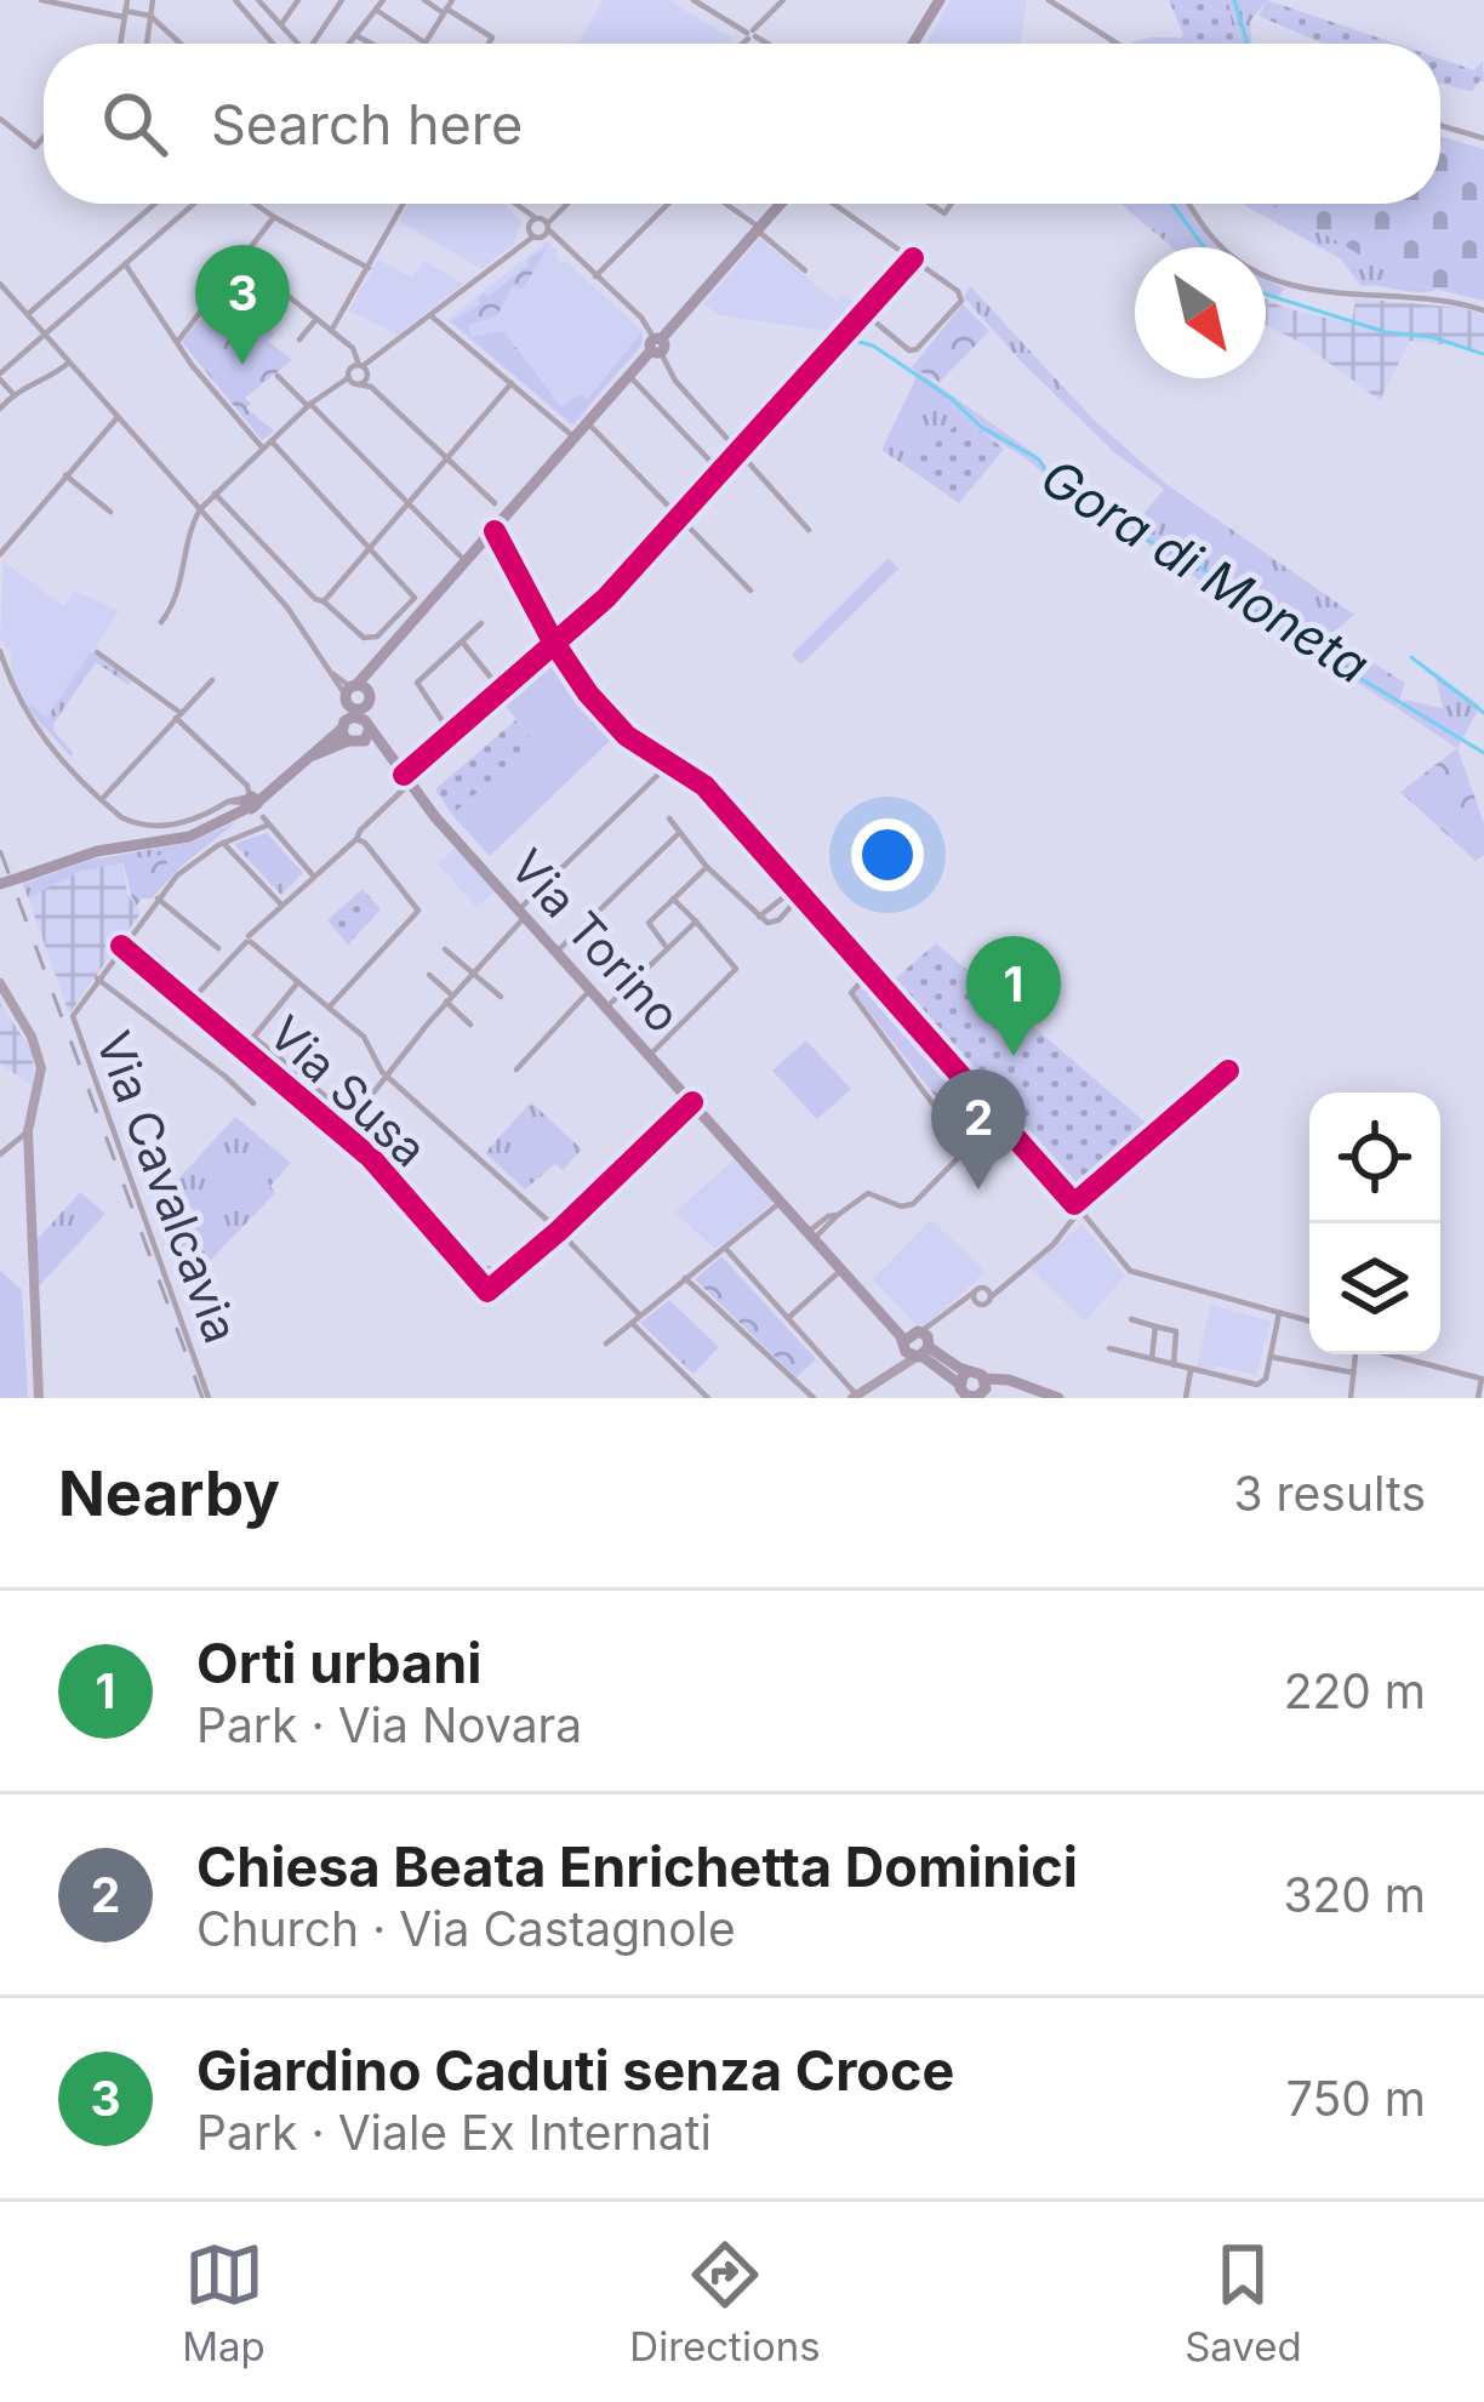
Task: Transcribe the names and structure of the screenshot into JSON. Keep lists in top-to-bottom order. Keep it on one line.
{"streets":{"main road":["Via Torino"],"street":["Via Susa","Via Cavalcavia"]},"crossings":[["Via Torino","Via Susa"],["Via Susa","Via Cavalcavia"]],"water":["Gora di Moneta"],"north":"bottom right","page":{"search":"Search here","pins":["3","1","2"],"heading":["Nearby","3 results"],"list":[{"mark":"1","name":"Orti urbani","note":"Park · Via Novara","value":"220 m"},{"mark":"2","name":"Chiesa Beata Enrichetta Dominici","note":"Church · Via Castagnole","value":"320 m"},{"mark":"3","name":"Giardino Caduti senza Croce","note":"Park · Viale Ex Internati","value":"750 m"}],"nav":["Map","Directions","Saved"]}}
